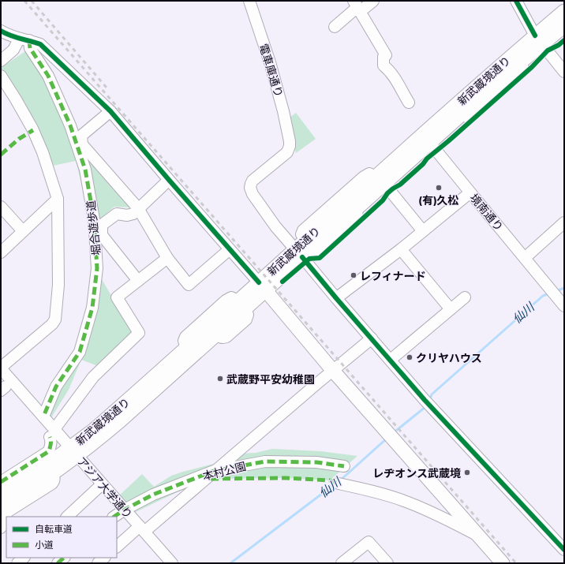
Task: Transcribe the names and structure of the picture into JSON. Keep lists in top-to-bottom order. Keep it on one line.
{"streets":{"main road":["新武蔵境通り"],"street":["電車庫通り","境南通り","堀合遊歩道","本村公園","アジア大学通り"]},"crossings":[["電車庫通り","新武蔵境通り"],["新武蔵境通り","境南通り"],["新武蔵境通り","アジア大学通り"],["堀合遊歩道","アジア大学通り"],["本村公園","アジア大学通り"]],"water":["仙川"],"places":["(有)久松","レフィナード","クリヤハウス","武蔵野平安幼稚園","レヂオンス武蔵境"],"legend":["自転車道","小道"]}
